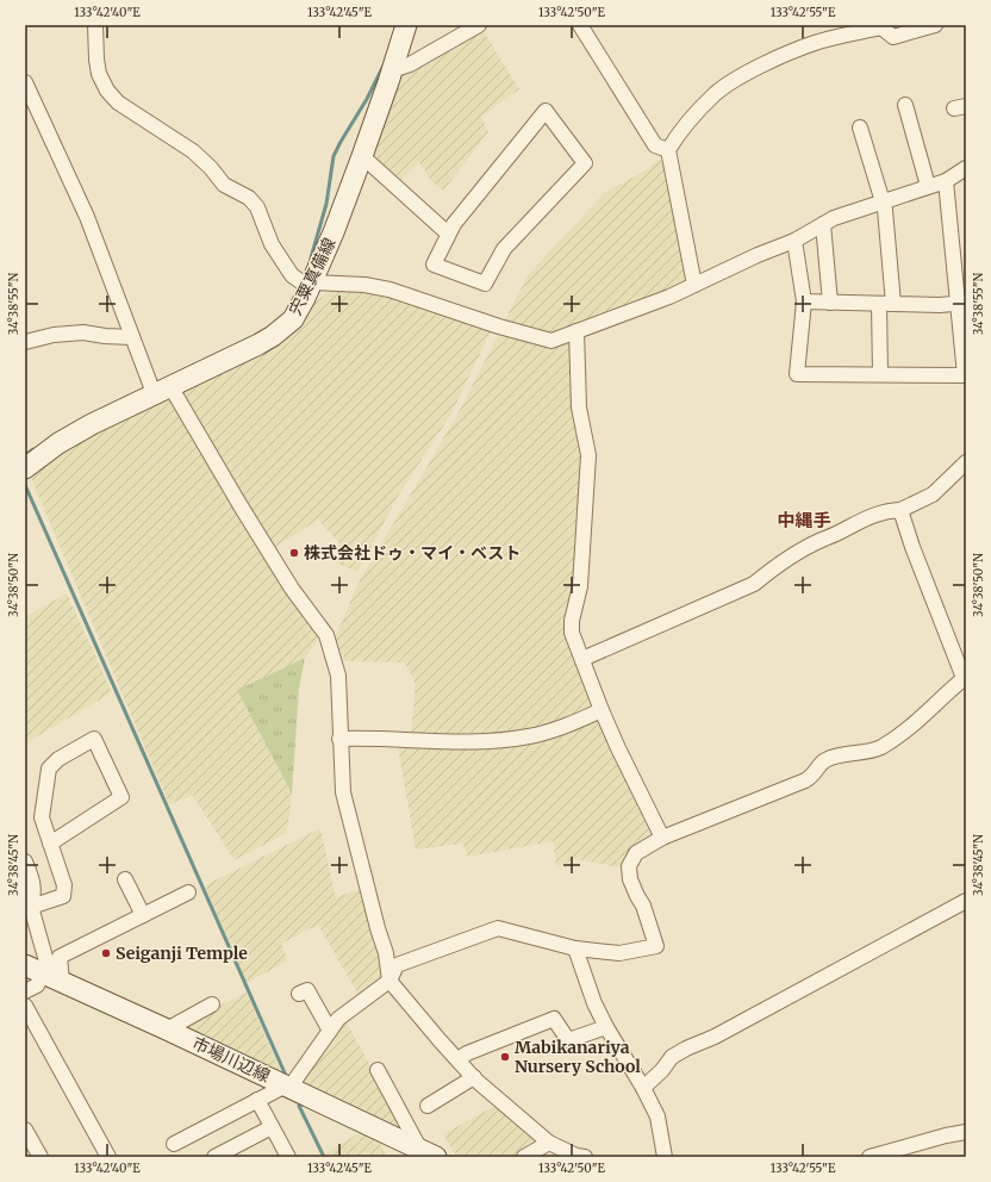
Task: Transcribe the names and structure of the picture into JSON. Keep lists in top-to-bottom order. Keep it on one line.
{"streets":{"main road":["宍粟真備線","市場川辺線"]},"districts":["中縄手"],"places":["株式会社ドゥ・マイ・ベスト","Seiganji Temple","Mabikanariya Nursery School"],"coordinates":["133°42'40\"E","133°42'45\"E","133°42'50\"E","133°42'55\"E","34°38'55\"N","34°38'50\"N","34°38'45\"N"]}
